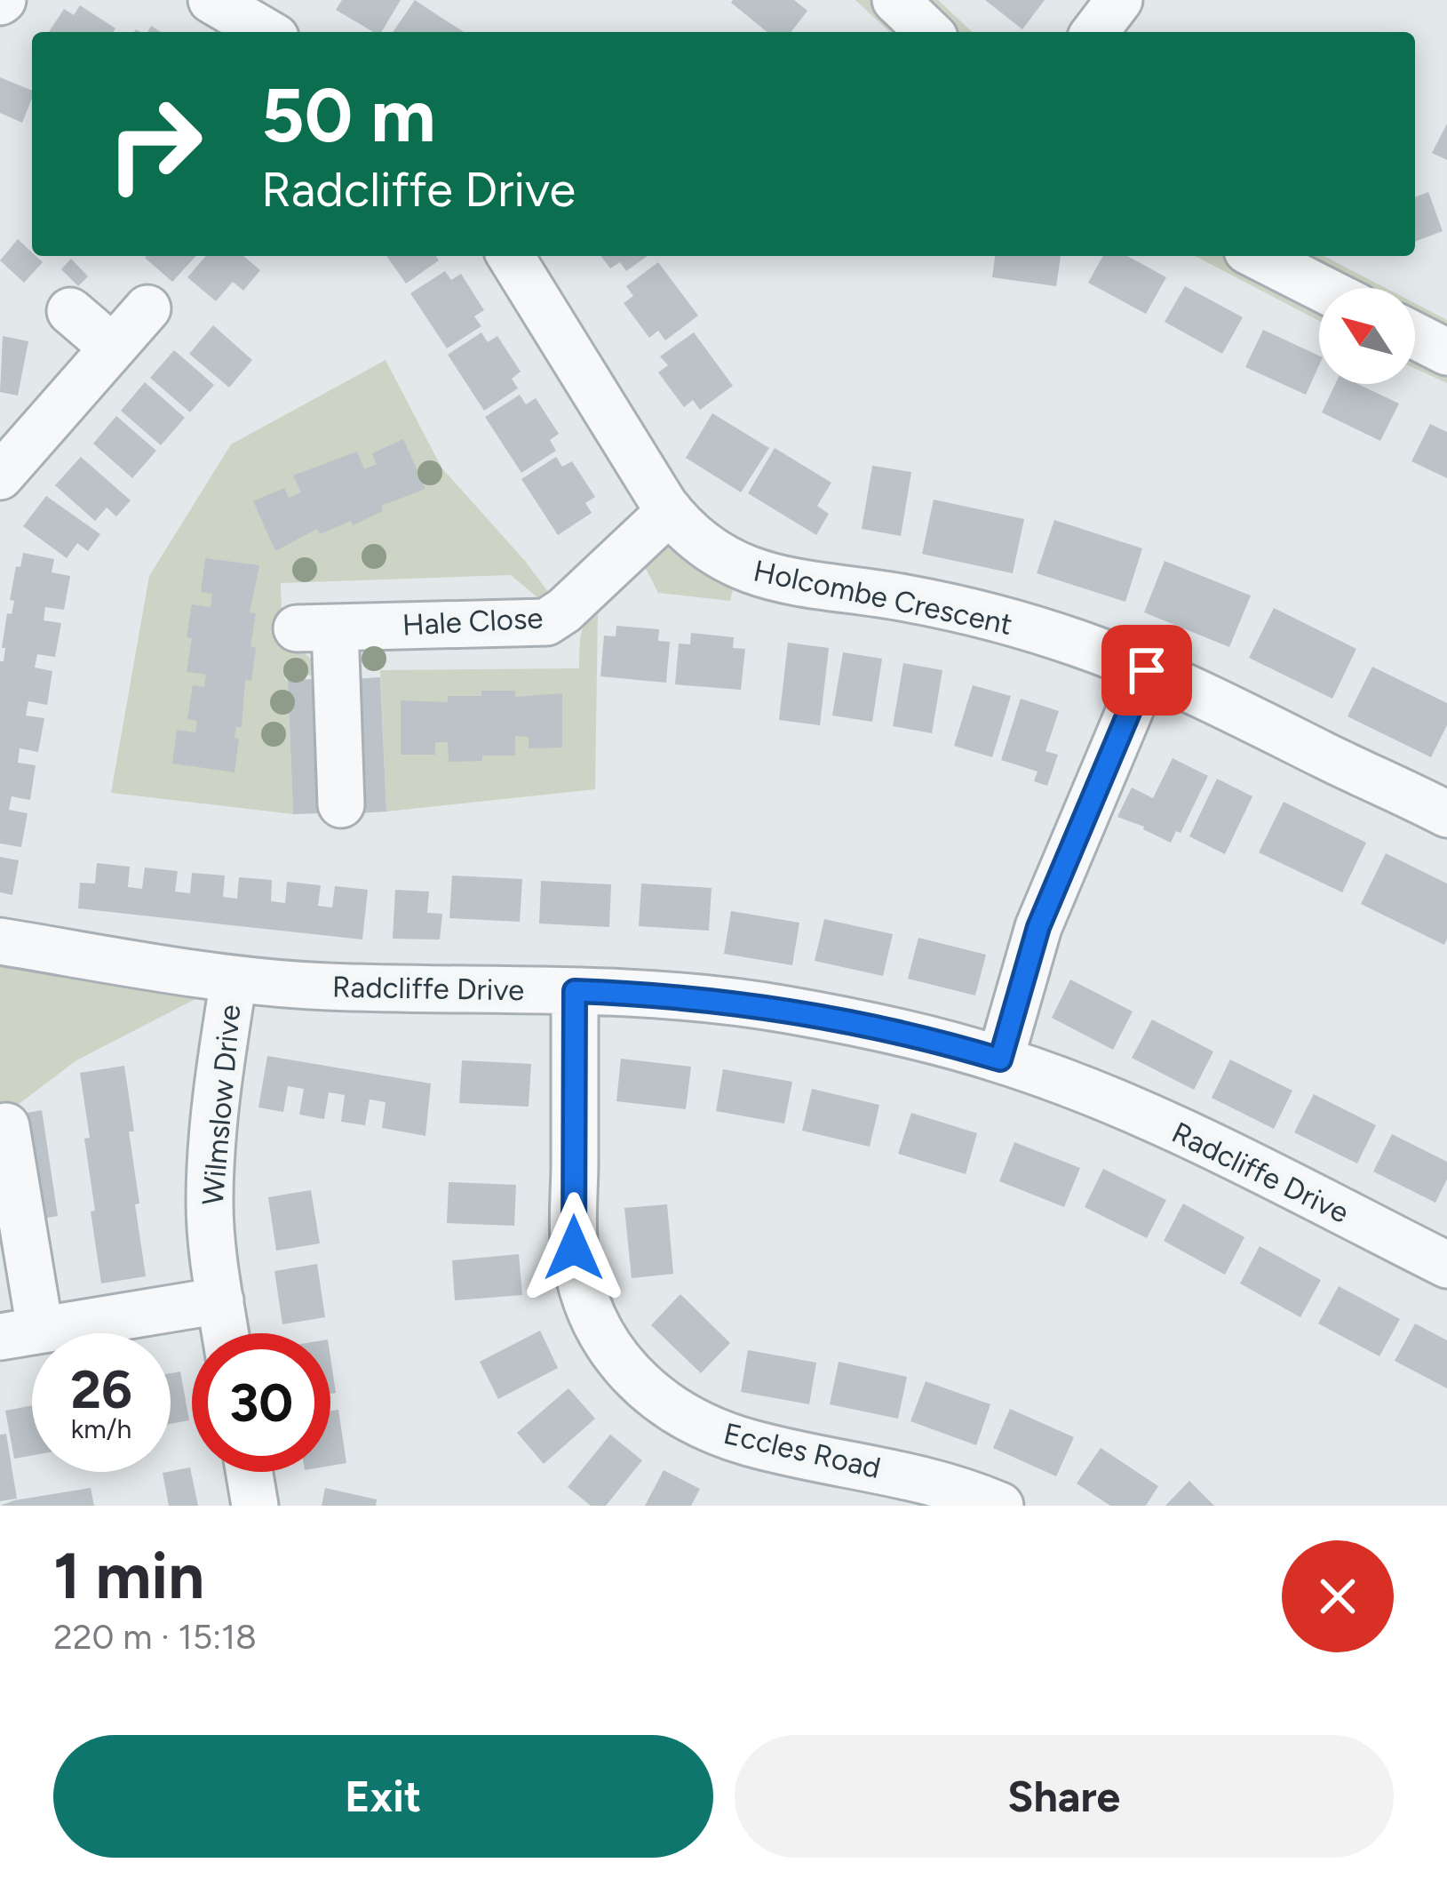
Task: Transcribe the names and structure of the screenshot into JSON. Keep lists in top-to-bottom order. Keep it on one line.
{"streets":{"street":["Holcombe Crescent","Hale Close","Radcliffe Drive","Wilmslow Drive","Eccles Road"]},"crossings":[["Holcombe Crescent","Hale Close"],["Radcliffe Drive","Wilmslow Drive"],["Radcliffe Drive","Eccles Road"]],"north":"top left","page":{"turn":["50 m","Radcliffe Drive"],"speed":"26 km/h","limit":"30","heading":["1 min","220 m · 15:18"],"buttons":["Exit","Share"]}}
